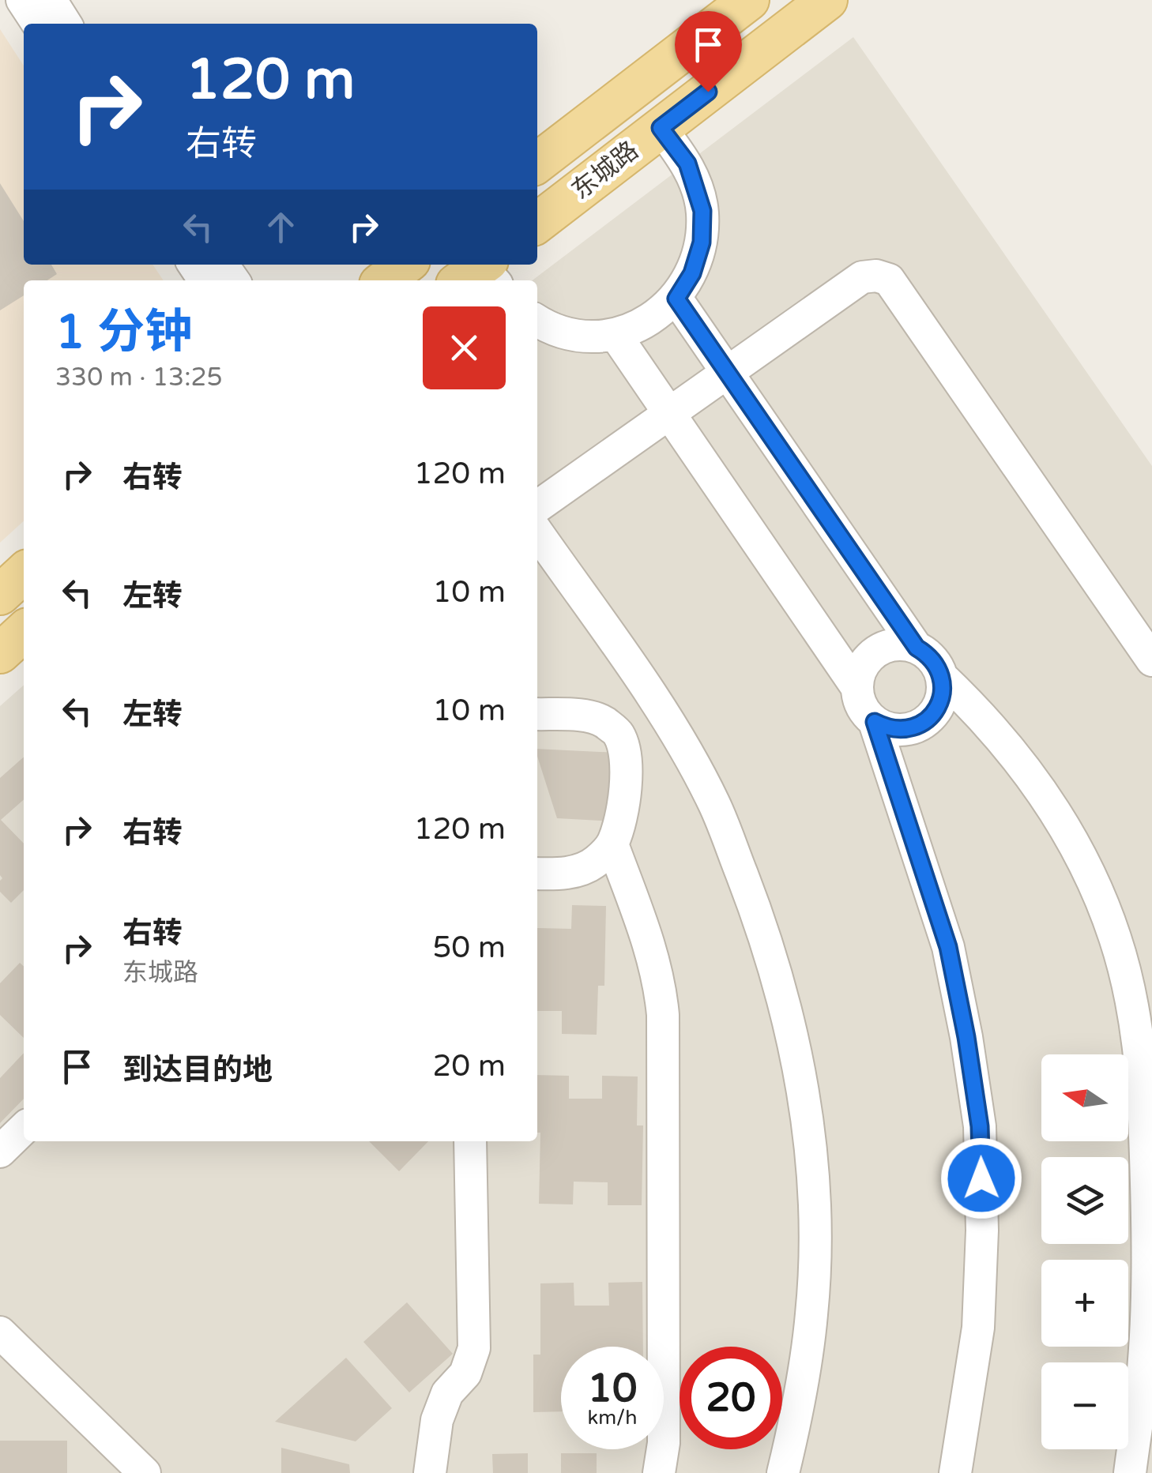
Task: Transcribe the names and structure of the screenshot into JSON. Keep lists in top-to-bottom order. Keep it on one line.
{"streets":{"main road":["东城路"]},"north":"left","page":{"turn":["120 m","右转"],"heading":["1 分钟","330 m · 13:25"],"list":[{"name":"右转","value":"120 m"},{"name":"左转","value":"10 m"},{"name":"左转","value":"10 m"},{"name":"右转","value":"120 m"},{"name":"右转","note":"东城路","value":"50 m"},{"name":"到达目的地","value":"20 m"}],"map_buttons":["+","−"],"speed":"10 km/h","limit":"20"}}
